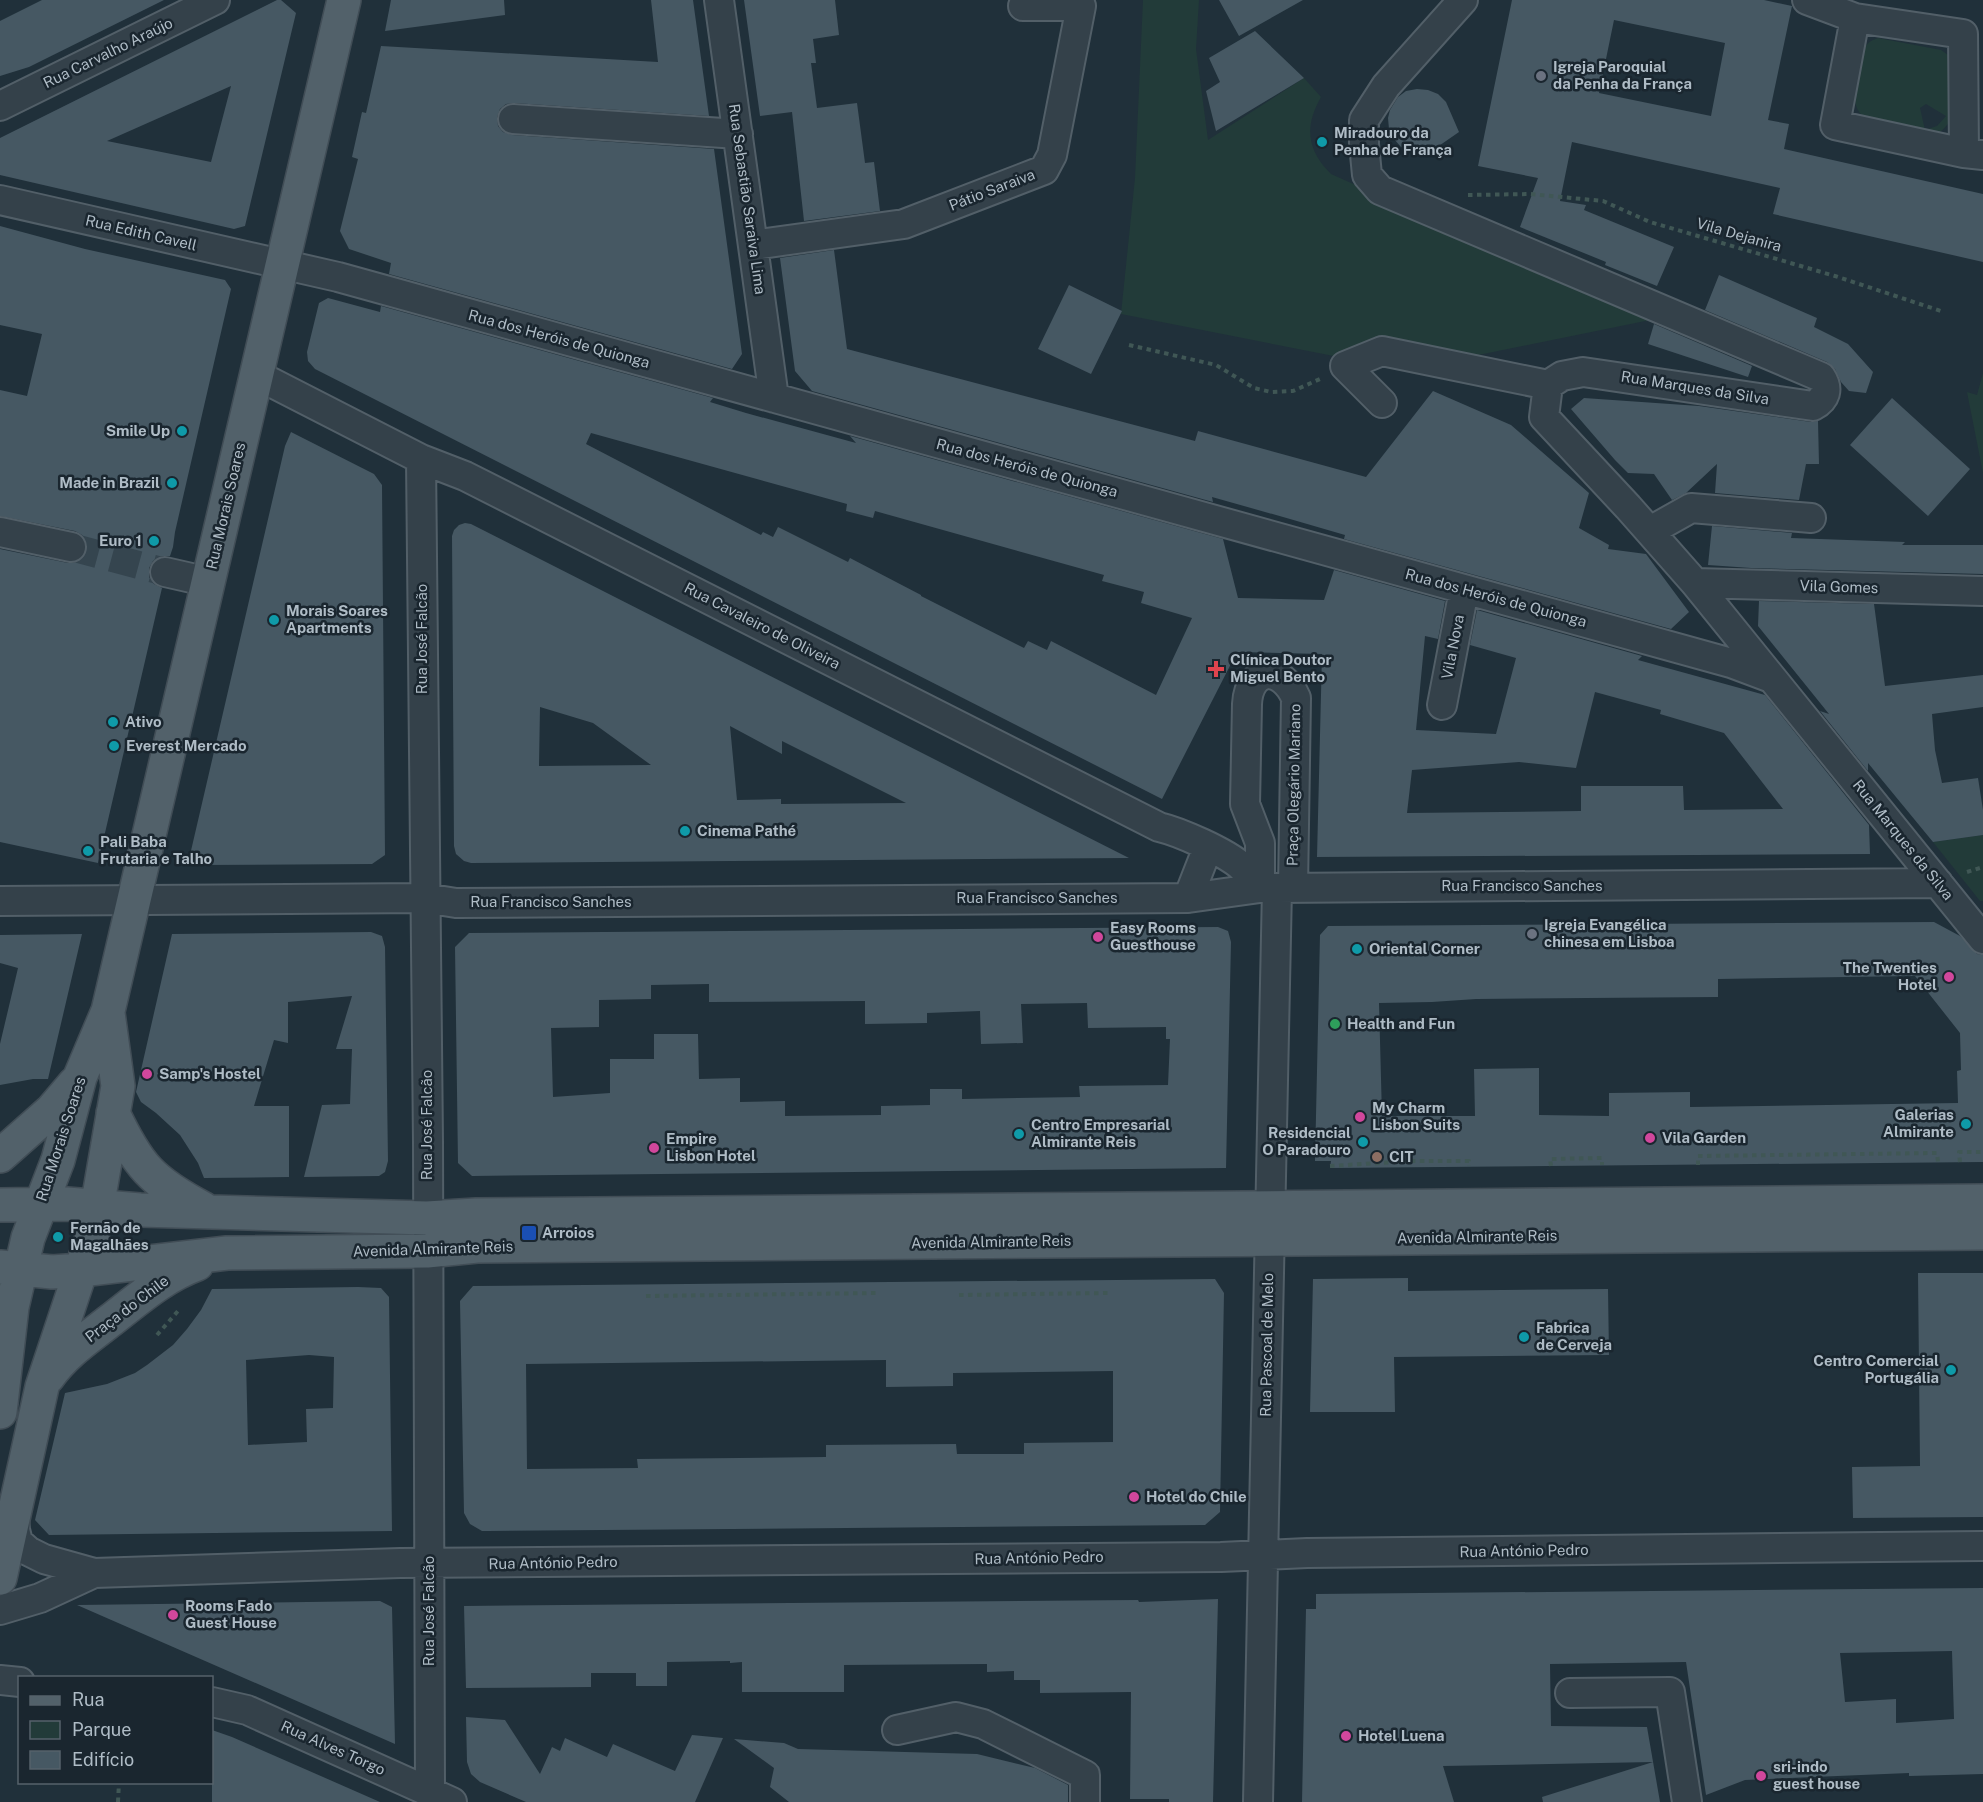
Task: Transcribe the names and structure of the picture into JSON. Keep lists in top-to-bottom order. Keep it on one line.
{"streets":{"main road":["Rua Morais Soares","Avenida Almirante Reis","Praça do Chile"],"street":["Rua Carvalho Araújo","Pátio Saraiva","Rua Sebastião Saraiva Lima","Rua Edith Cavell","Rua dos Heróis de Quionga","Rua Marques da Silva","Vila Gomes","Rua Cavaleiro de Oliveira","Rua José Falcão","Vila Nova","Praça Olegário Mariano","Rua Francisco Sanches","Rua Pascoal de Melo","Rua António Pedro","Rua Alves Torgo"],"path":["Vila Dejanira"]},"crossings":[["Pátio Saraiva","Rua Sebastião Saraiva Lima"],["Rua Sebastião Saraiva Lima","Rua dos Heróis de Quionga"],["Rua Edith Cavell","Rua dos Heróis de Quionga"],["Rua Edith Cavell","Rua Morais Soares"],["Vila Dejanira","Rua Marques da Silva"],["Rua dos Heróis de Quionga","Rua Marques da Silva"],["Rua dos Heróis de Quionga","Rua Morais Soares"],["Rua dos Heróis de Quionga","Vila Nova"],["Rua Marques da Silva","Vila Gomes"],["Rua Marques da Silva","Rua Francisco Sanches"],["Rua Morais Soares","Rua Cavaleiro de Oliveira"],["Rua Morais Soares","Rua Francisco Sanches"],["Rua Morais Soares","Avenida Almirante Reis"],["Rua Morais Soares","Praça do Chile"],["Rua Morais Soares","Rua António Pedro"],["Rua Cavaleiro de Oliveira","Rua José Falcão"],["Rua Cavaleiro de Oliveira","Praça Olegário Mariano"],["Rua Cavaleiro de Oliveira","Rua Francisco Sanches"],["Rua Cavaleiro de Oliveira","Rua Pascoal de Melo"],["Rua José Falcão","Rua Francisco Sanches"],["Rua José Falcão","Avenida Almirante Reis"],["Rua José Falcão","Rua António Pedro"],["Rua José Falcão","Rua Alves Torgo"],["Praça Olegário Mariano","Rua Francisco Sanches"],["Praça Olegário Mariano","Rua Pascoal de Melo"],["Rua Francisco Sanches","Rua Pascoal de Melo"],["Avenida Almirante Reis","Praça do Chile"],["Avenida Almirante Reis","Rua Pascoal de Melo"],["Rua Pascoal de Melo","Rua António Pedro"]],"places":{"other":["Igreja Paroquial da Penha da França","Miradouro da Penha de França","Smile Up","Made in Brazil","Euro 1","Morais Soares Apartments","Ativo","Everest Mercado","Cinema Pathé","Pali Baba Frutaria e Talho","Igreja Evangélica chinesa em Lisboa","Easy Rooms Guesthouse","Oriental Corner","The Twenties Hotel","Health and Fun","Samp's Hostel","My Charm Lisbon Suits","Galerias Almirante","Centro Empresarial Almirante Reis","Vila Garden","Residencial O Paradouro","Empire Lisbon Hotel","CIT","Fernão de Magalhães","Fabrica de Cerveja","Centro Comercial Portugália","Hotel do Chile","Rooms Fado Guest House","Hotel Luena","sri-indo guest house"],"health":["Clínica Doutor Miguel Bento"],"transit":["Arroios"]},"legend":["Rua","Parque","Edifício"]}
